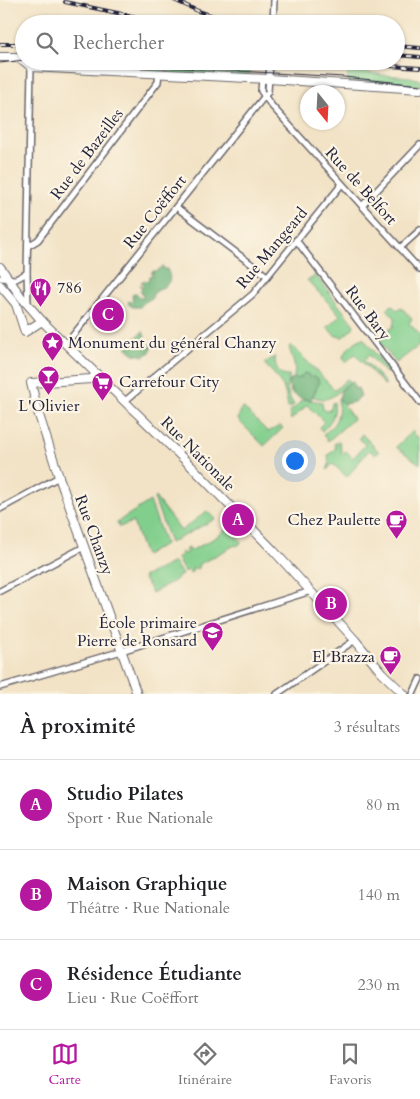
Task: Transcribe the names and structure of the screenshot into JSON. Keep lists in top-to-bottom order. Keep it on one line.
{"streets":{"main road":["Rue Nationale","Rue Chanzy"],"street":["Rue de Bazeilles","Rue de Belfort","Rue Coëffort","Rue Mangeard","Rue Bary"]},"crossings":[["Rue de Belfort","Rue Coëffort"],["Rue de Belfort","Rue Mangeard"],["Rue Coëffort","Rue Nationale"],["Rue Mangeard","Rue Bary"],["Rue Mangeard","Rue Nationale"],["Rue Nationale","Rue Chanzy"]],"places":{"restaurant":["786"],"place":["Monument du général Chanzy"],"bar":["L'Olivier"],"supermarket":["Carrefour City"],"cafe":["Chez Paulette","El Brazza"],"school or university":["École primaire Pierre de Ronsard"]},"north":"bottom","page":{"search":"Rechercher","pins":["C","A","B"],"heading":["À proximité","3 résultats"],"list":[{"mark":"A","name":"Studio Pilates","note":"Sport · Rue Nationale","value":"80 m"},{"mark":"B","name":"Maison Graphique","note":"Théâtre · Rue Nationale","value":"140 m"},{"mark":"C","name":"Résidence Étudiante","note":"Lieu · Rue Coëffort","value":"230 m"}],"nav":["Carte","Itinéraire","Favoris"]}}
